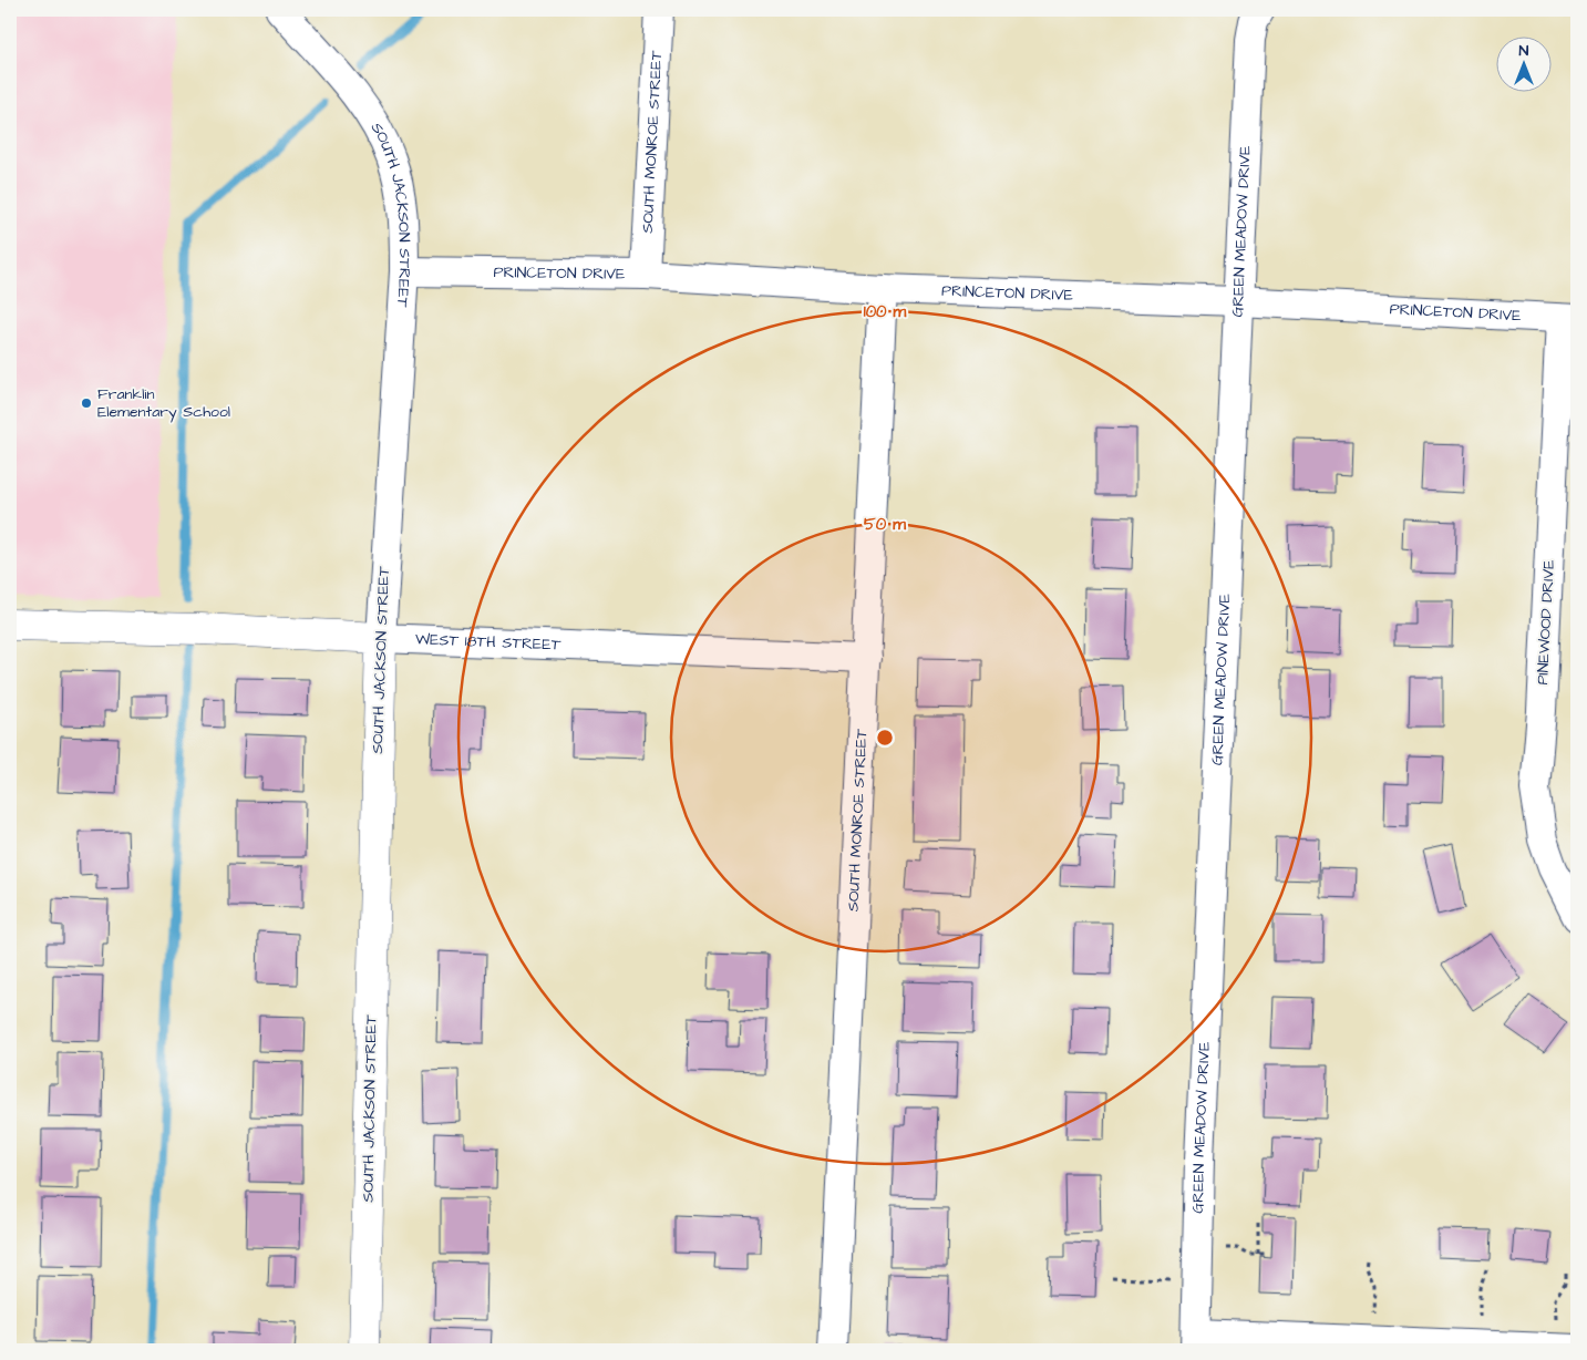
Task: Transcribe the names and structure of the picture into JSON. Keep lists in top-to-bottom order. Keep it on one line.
{"streets":{"street":["SOUTH MONROE STREET","SOUTH JACKSON STREET","GREEN MEADOW DRIVE","PRINCETON DRIVE","PINEWOOD DRIVE","WEST 18TH STREET"]},"crossings":[["SOUTH MONROE STREET","PRINCETON DRIVE"],["SOUTH MONROE STREET","WEST 18TH STREET"],["SOUTH JACKSON STREET","PRINCETON DRIVE"],["SOUTH JACKSON STREET","WEST 18TH STREET"],["GREEN MEADOW DRIVE","PRINCETON DRIVE"],["PRINCETON DRIVE","PINEWOOD DRIVE"]],"places":["Franklin Elementary School"],"north":"top","rings":["100 m","50 m"]}
